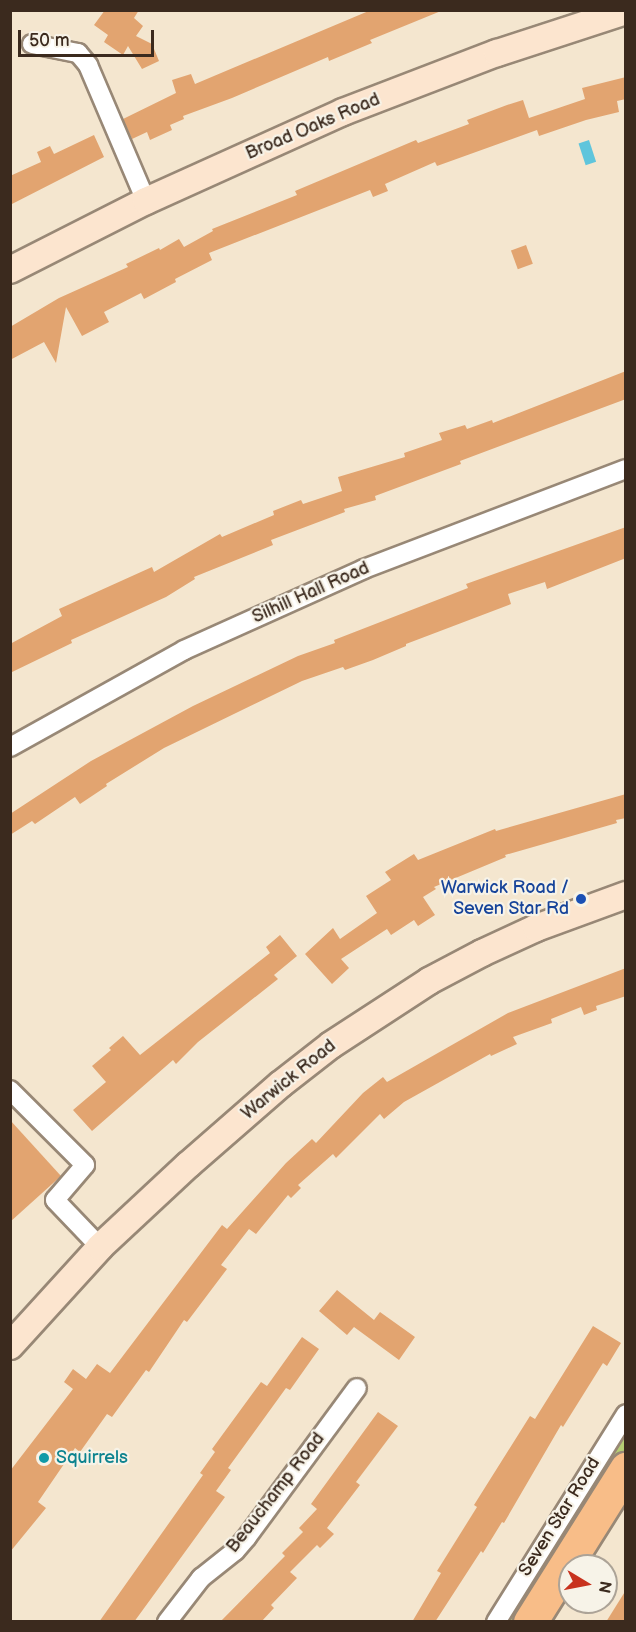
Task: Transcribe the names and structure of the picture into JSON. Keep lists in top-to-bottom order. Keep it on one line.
{"streets":{"highway":["Seven Star Road"],"main road":["Broad Oaks Road","Warwick Road"],"street":["Silhill Hall Road","Beauchamp Road"]},"places":["Warwick Road / Seven Star Rd","Squirrels"],"scale_bar":"50 m","north":"right"}
